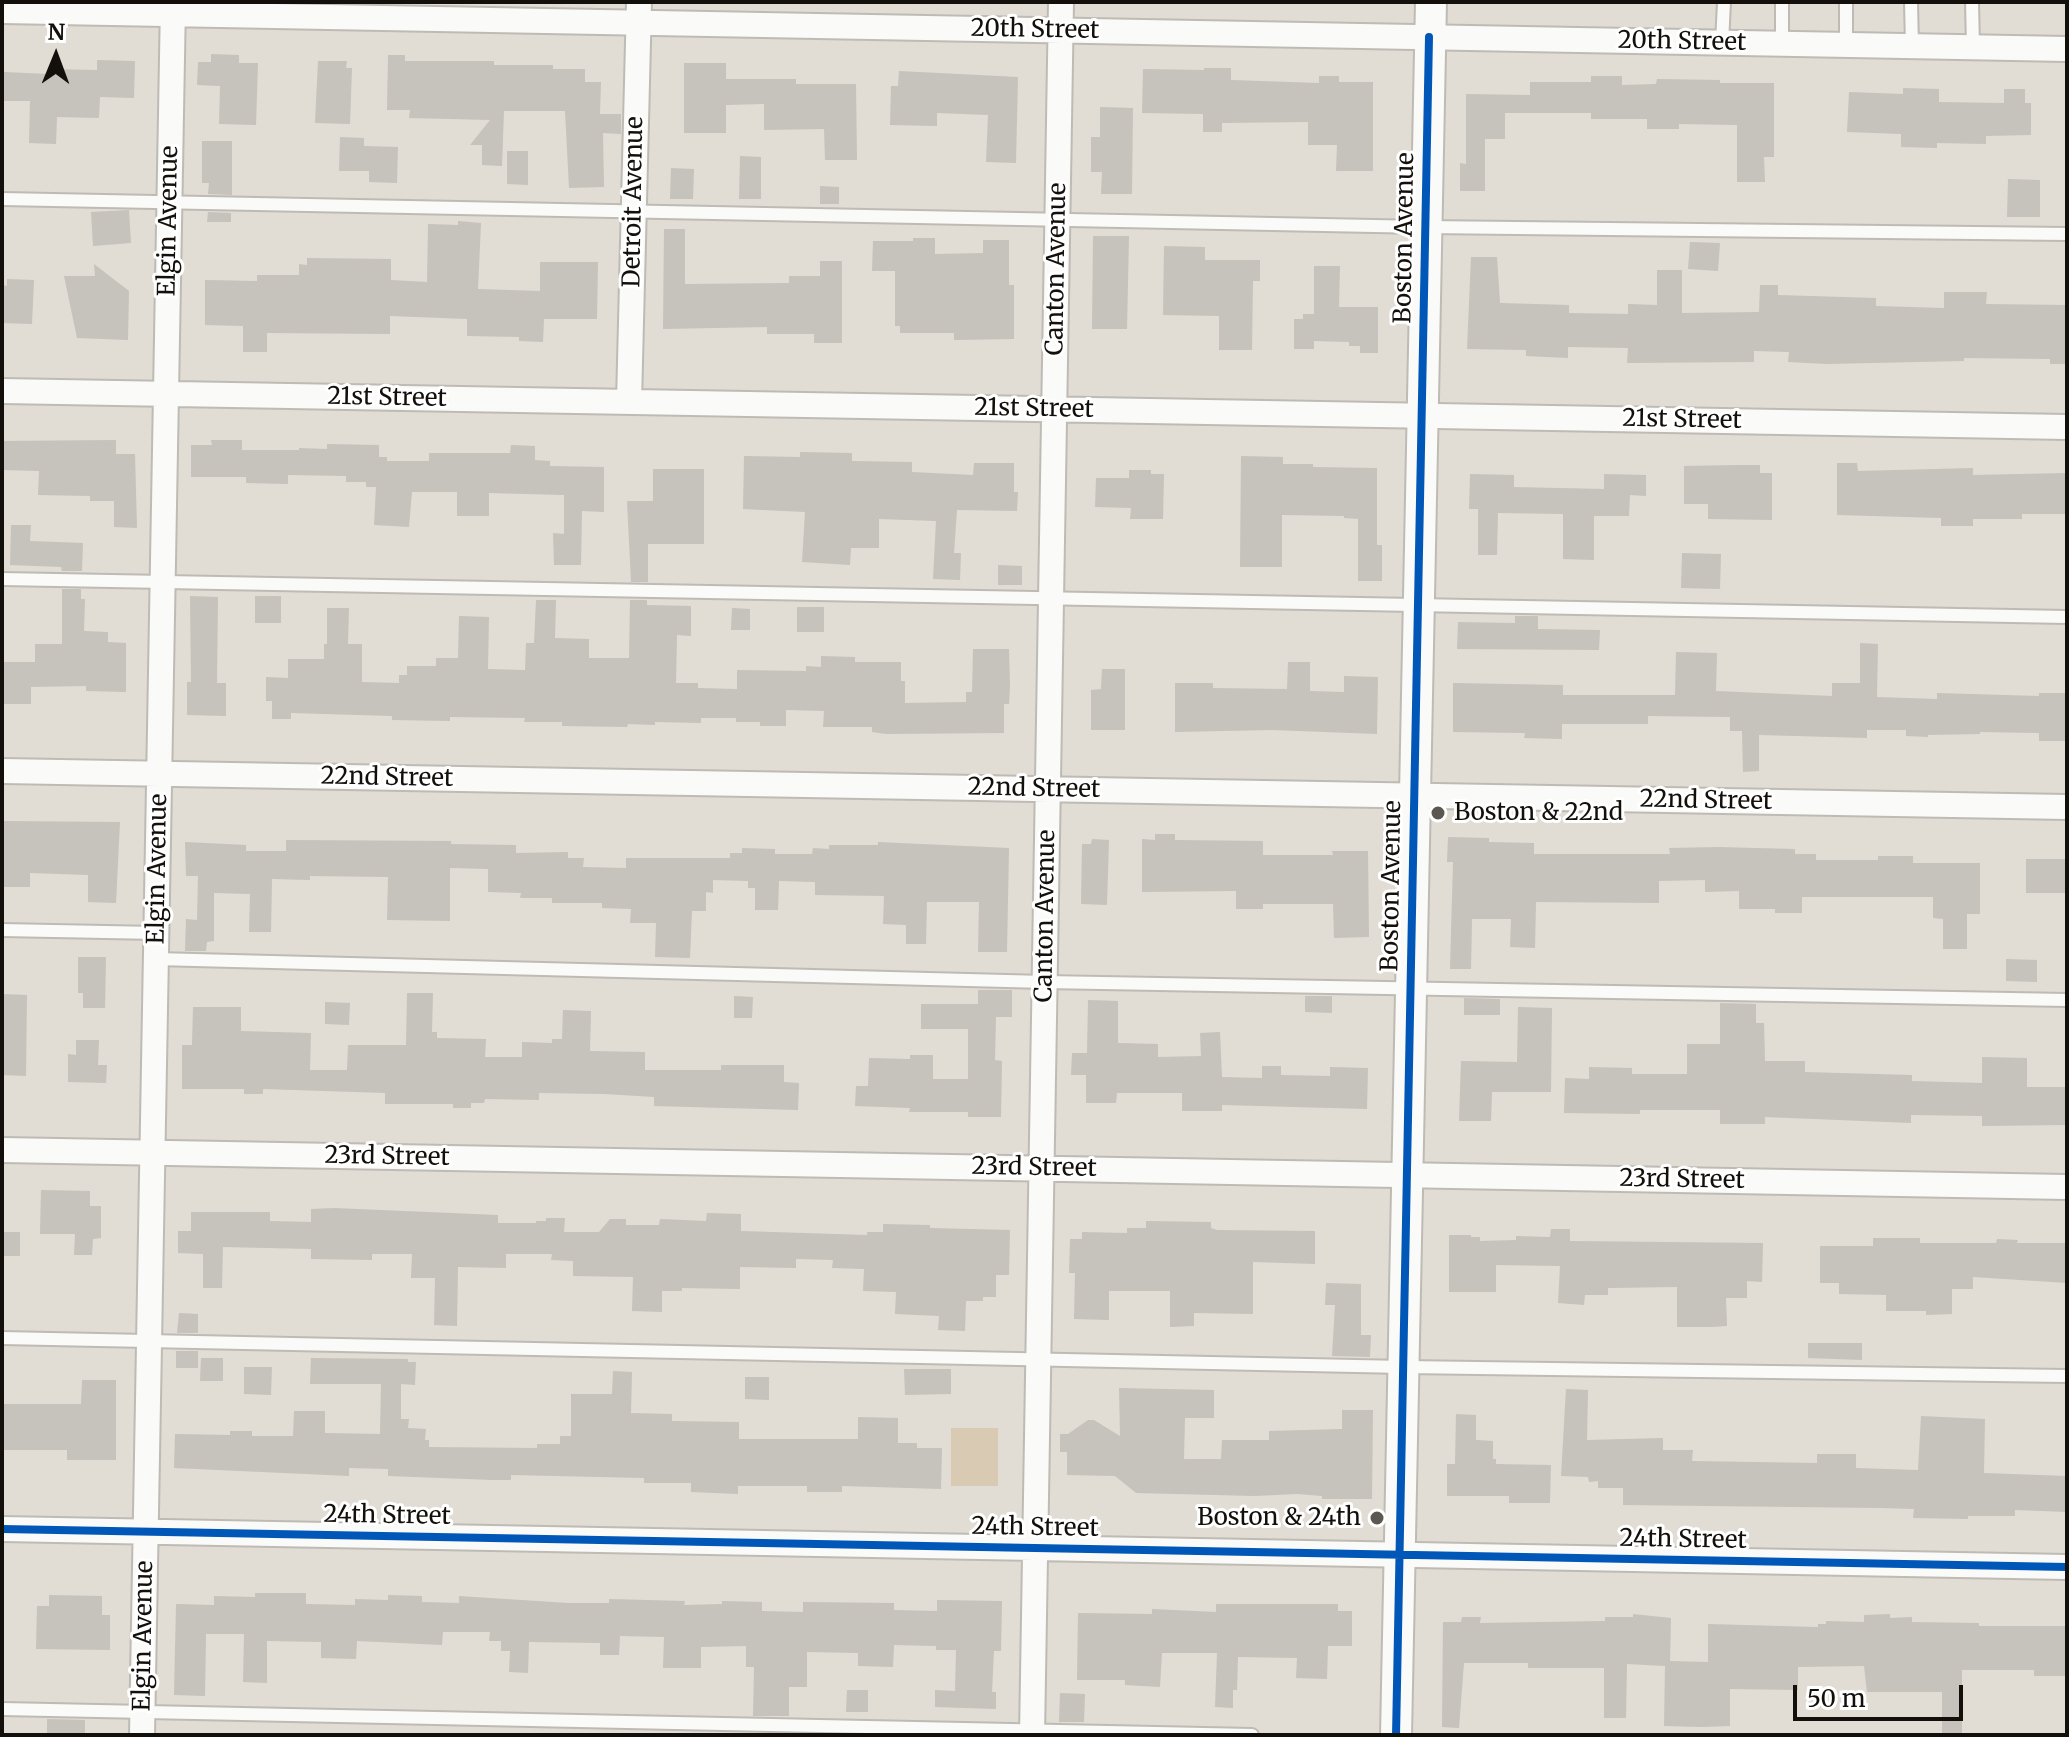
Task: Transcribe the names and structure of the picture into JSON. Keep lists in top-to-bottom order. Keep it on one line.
{"streets":{"street":["20th Street","Detroit Avenue","Elgin Avenue","Boston Avenue","Canton Avenue","21st Street","22nd Street","23rd Street","24th Street"]},"crossings":[["20th Street","Detroit Avenue"],["20th Street","Elgin Avenue"],["20th Street","Boston Avenue"],["20th Street","Canton Avenue"],["Detroit Avenue","21st Street"],["Elgin Avenue","21st Street"],["Elgin Avenue","22nd Street"],["Elgin Avenue","23rd Street"],["Elgin Avenue","24th Street"],["Boston Avenue","21st Street"],["Boston Avenue","22nd Street"],["Boston Avenue","23rd Street"],["Boston Avenue","24th Street"],["Canton Avenue","21st Street"],["Canton Avenue","22nd Street"],["Canton Avenue","23rd Street"],["Canton Avenue","24th Street"]],"places":["Boston & 22nd","Boston & 24th"],"scale_bar":"50 m","north":"top"}
